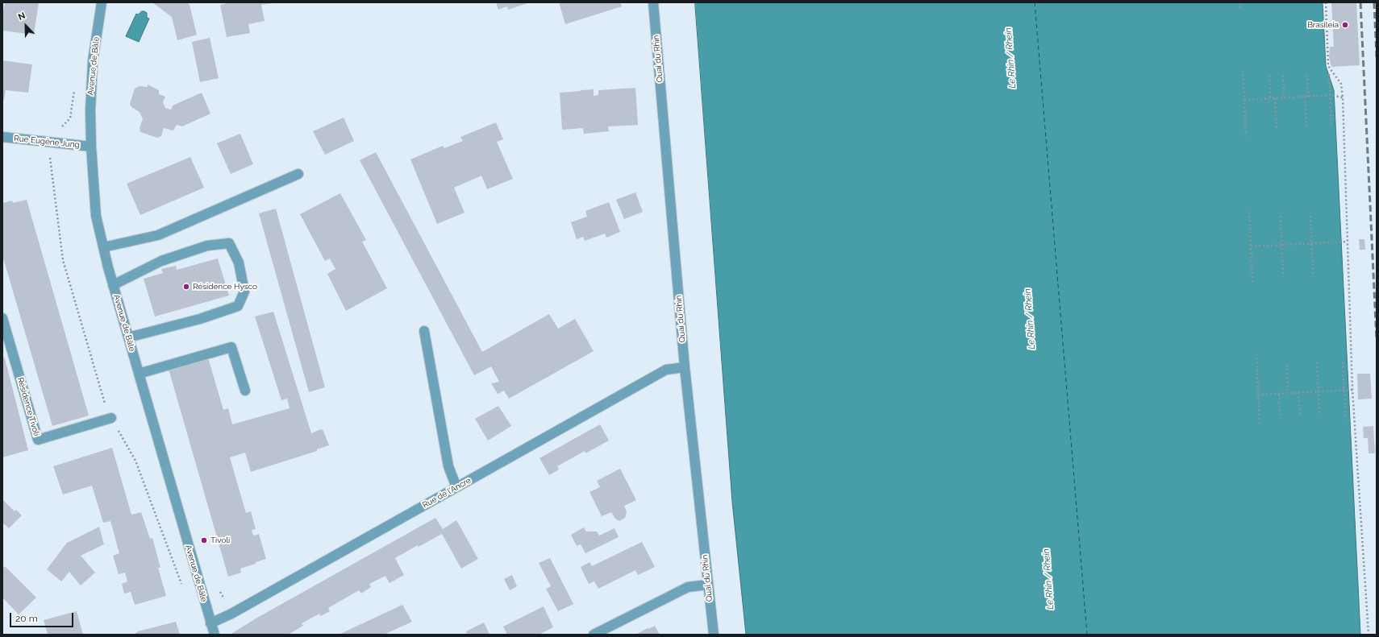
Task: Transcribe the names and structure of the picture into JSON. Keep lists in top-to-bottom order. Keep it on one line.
{"streets":{"street":["Quai du Rhin","Avenue de Bâle","Rue Eugène Jung","Résidence Tivoli","Rue de l'Ancre"]},"crossings":[["Quai du Rhin","Rue de l'Ancre"],["Avenue de Bâle","Rue Eugène Jung"],["Avenue de Bâle","Rue de l'Ancre"]],"water":["Le Rhin / Rhein"],"places":["Brasileia","Résidence Hysco","Tivoli"],"scale_bar":"20 m","north":"top left"}
